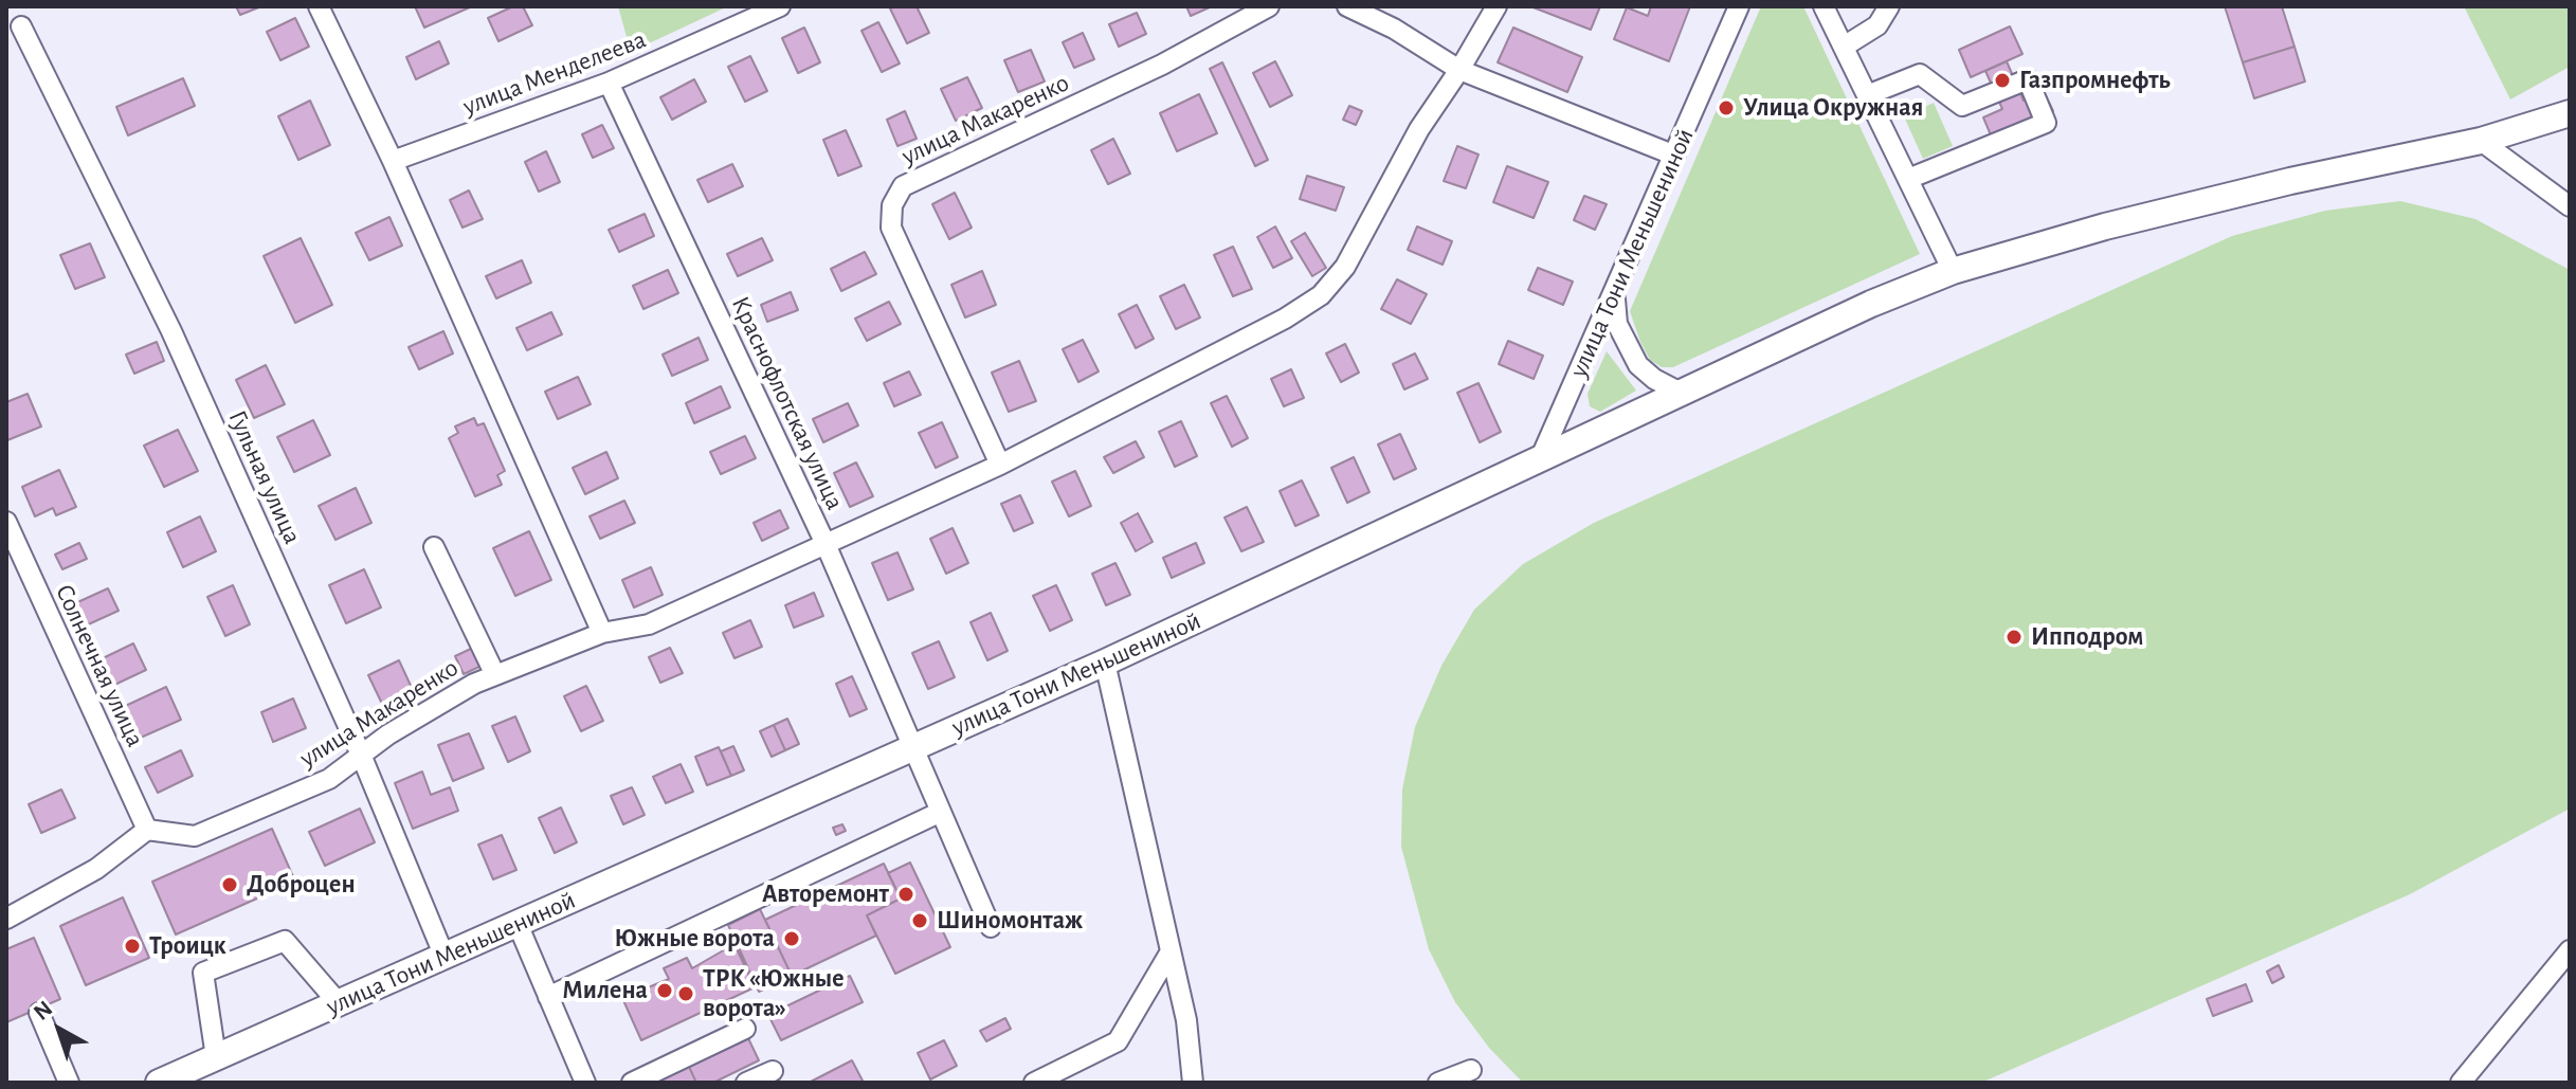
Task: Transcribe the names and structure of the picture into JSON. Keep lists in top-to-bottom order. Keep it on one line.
{"streets":{"main road":["улица Тони Меньшениной"],"street":["улица Менделеева","улица Макаренко","Краснофлотская улица","Гульная улица","Солнечная улица"]},"crossings":[["улица Менделеева","Краснофлотская улица"],["улица Макаренко","Краснофлотская улица"],["улица Макаренко","Гульная улица"],["улица Макаренко","Солнечная улица"],["улица Тони Меньшениной","Краснофлотская улица"],["улица Тони Меньшениной","Гульная улица"]],"places":["Газпромнефть","Улица Окружная","Ипподром","Доброцен","Авторемонт","Шиномонтаж","Южные ворота","Троицк","Милена","ТРК «Южные ворота»"],"north":"top left"}
